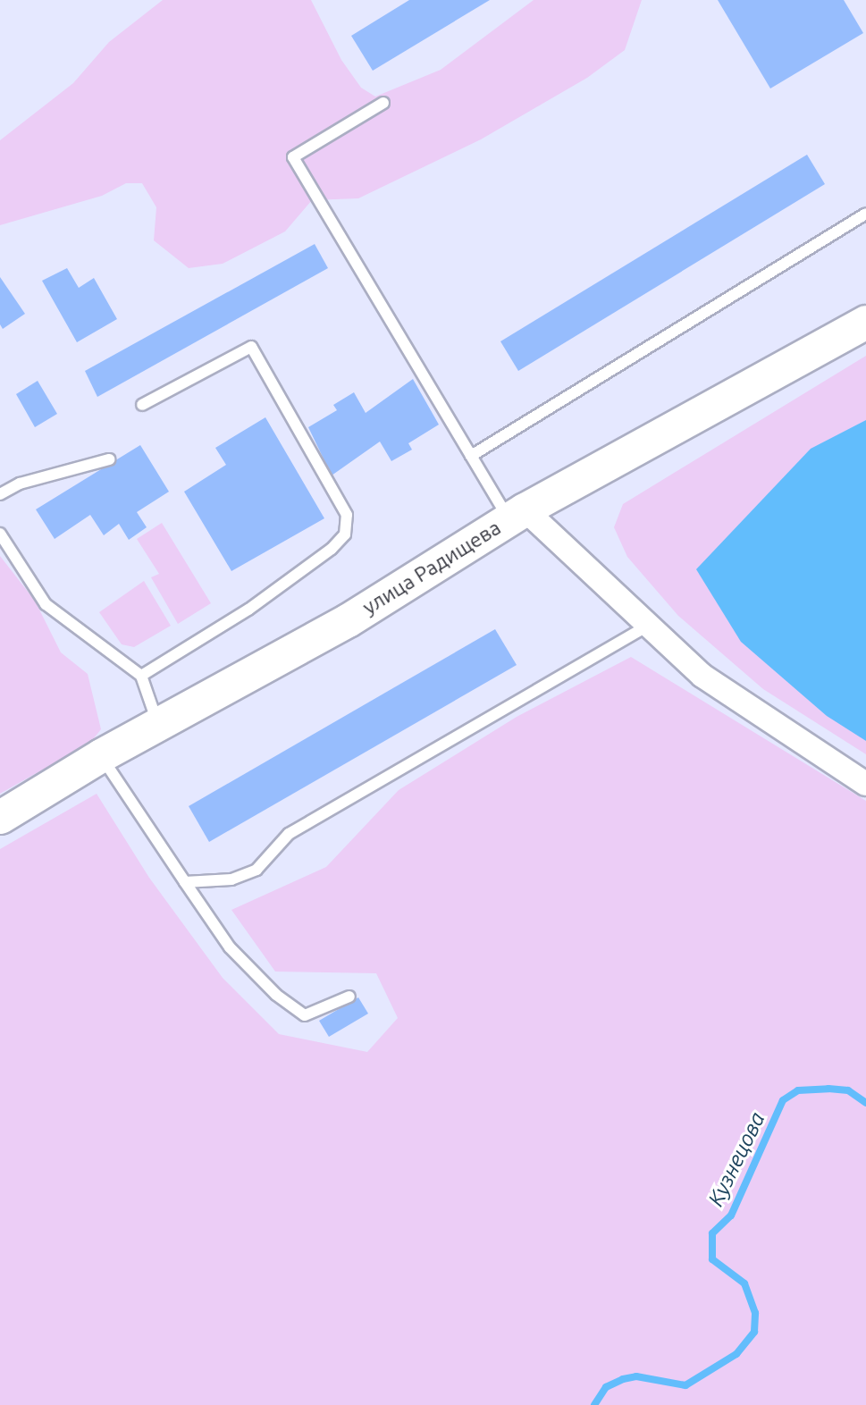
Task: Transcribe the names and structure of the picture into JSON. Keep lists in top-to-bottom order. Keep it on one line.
{"streets":{"street":["улица Радищева"]},"water":["Кузнецова"]}
